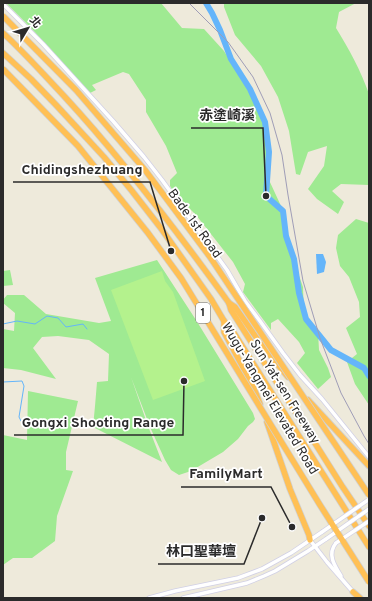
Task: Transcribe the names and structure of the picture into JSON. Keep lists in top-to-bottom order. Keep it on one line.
{"streets":{"highway":["1","Sun Yat-sen Freeway","Wugu-Yangmei Elevated Road"],"street":["Bade 1st Road"]},"places":["赤塗崎溪","Chidingshezhuang","Gongxi Shooting Range","林口聖華壇","FamilyMart"],"north":"top right"}
